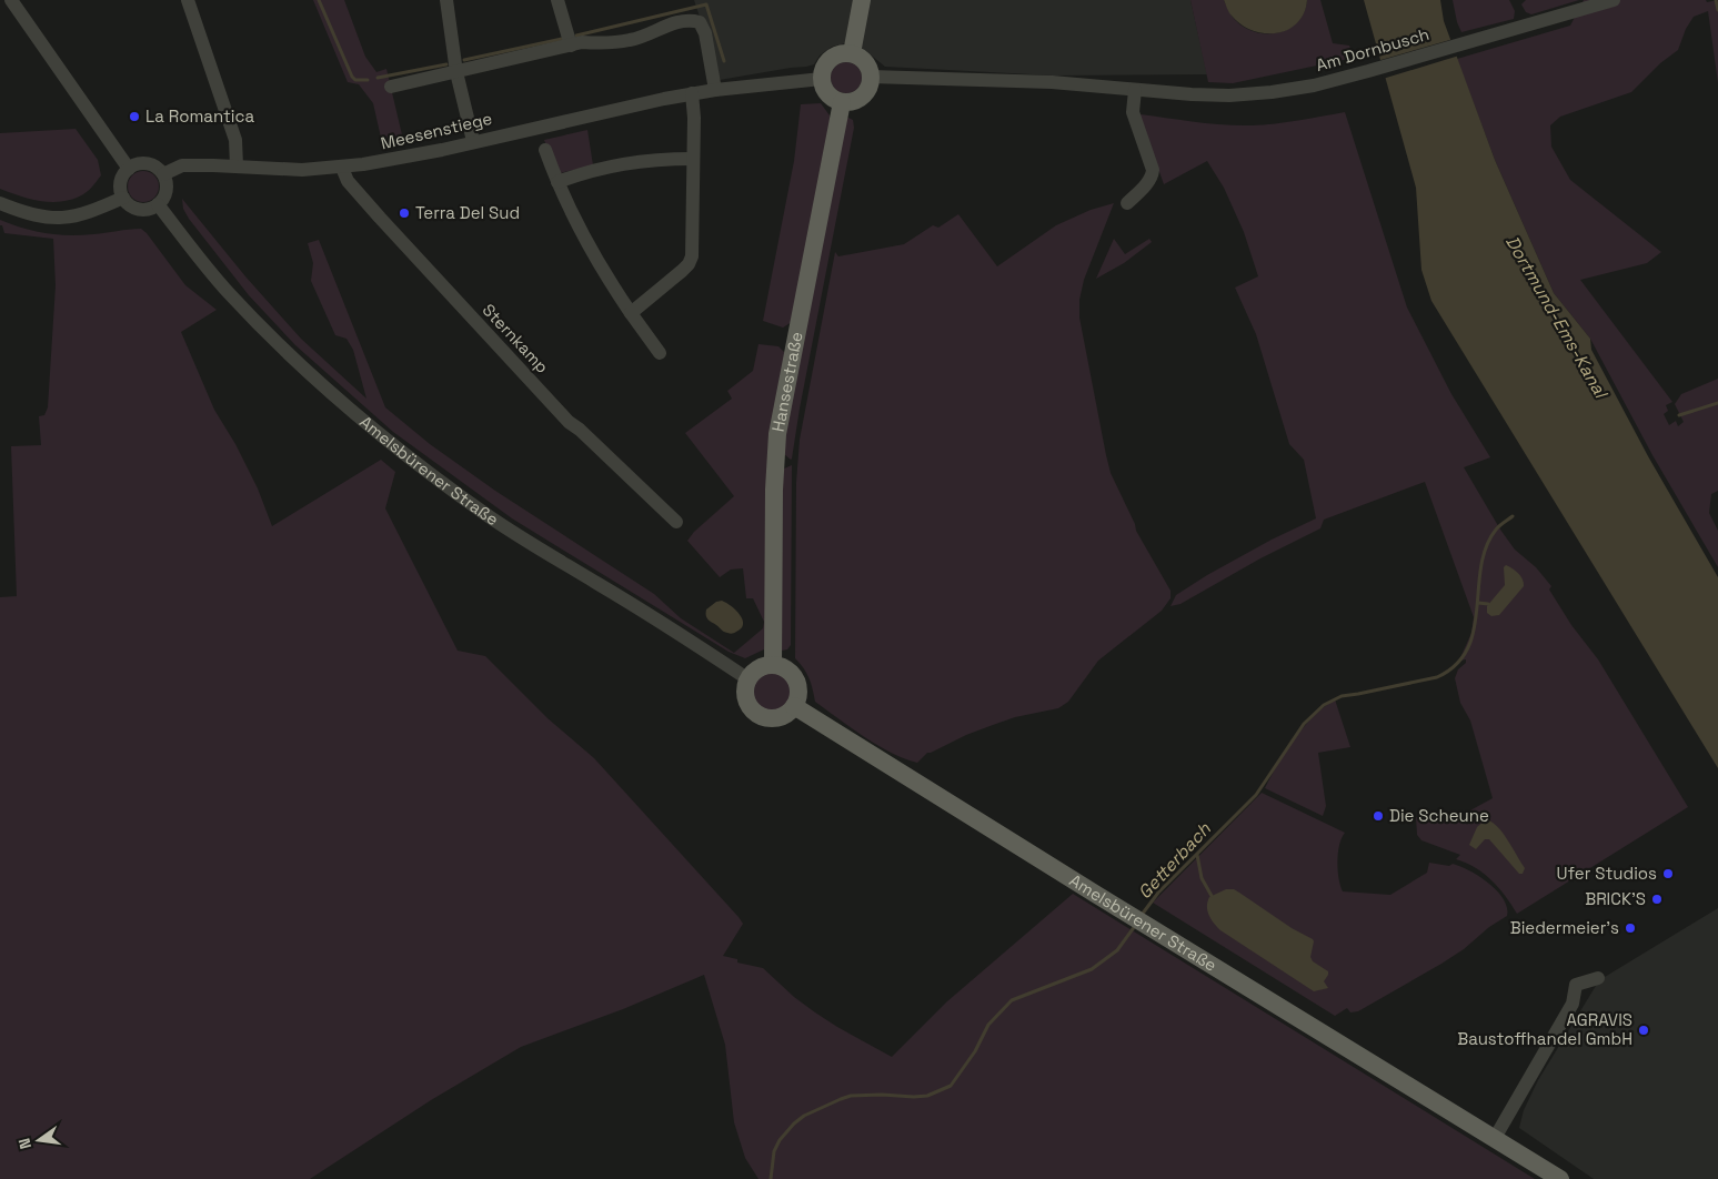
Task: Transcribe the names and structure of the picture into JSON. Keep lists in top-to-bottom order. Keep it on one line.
{"streets":{"main road":["Hansestraße","Amelsbürener Straße"],"street":["Am Dornbusch","Meesenstiege","Sternkamp"]},"crossings":[["Am Dornbusch","Meesenstiege"],["Am Dornbusch","Hansestraße"],["Meesenstiege","Sternkamp"],["Meesenstiege","Hansestraße"],["Meesenstiege","Amelsbürener Straße"],["Hansestraße","Amelsbürener Straße"]],"water":["Dortmund-Ems-Kanal","Getterbach"],"places":["La Romantica","Terra Del Sud","Die Scheune","Ufer Studios","BRICK'S","Biedermeier's","AGRAVIS Baustoffhandel GmbH"],"north":"left"}
